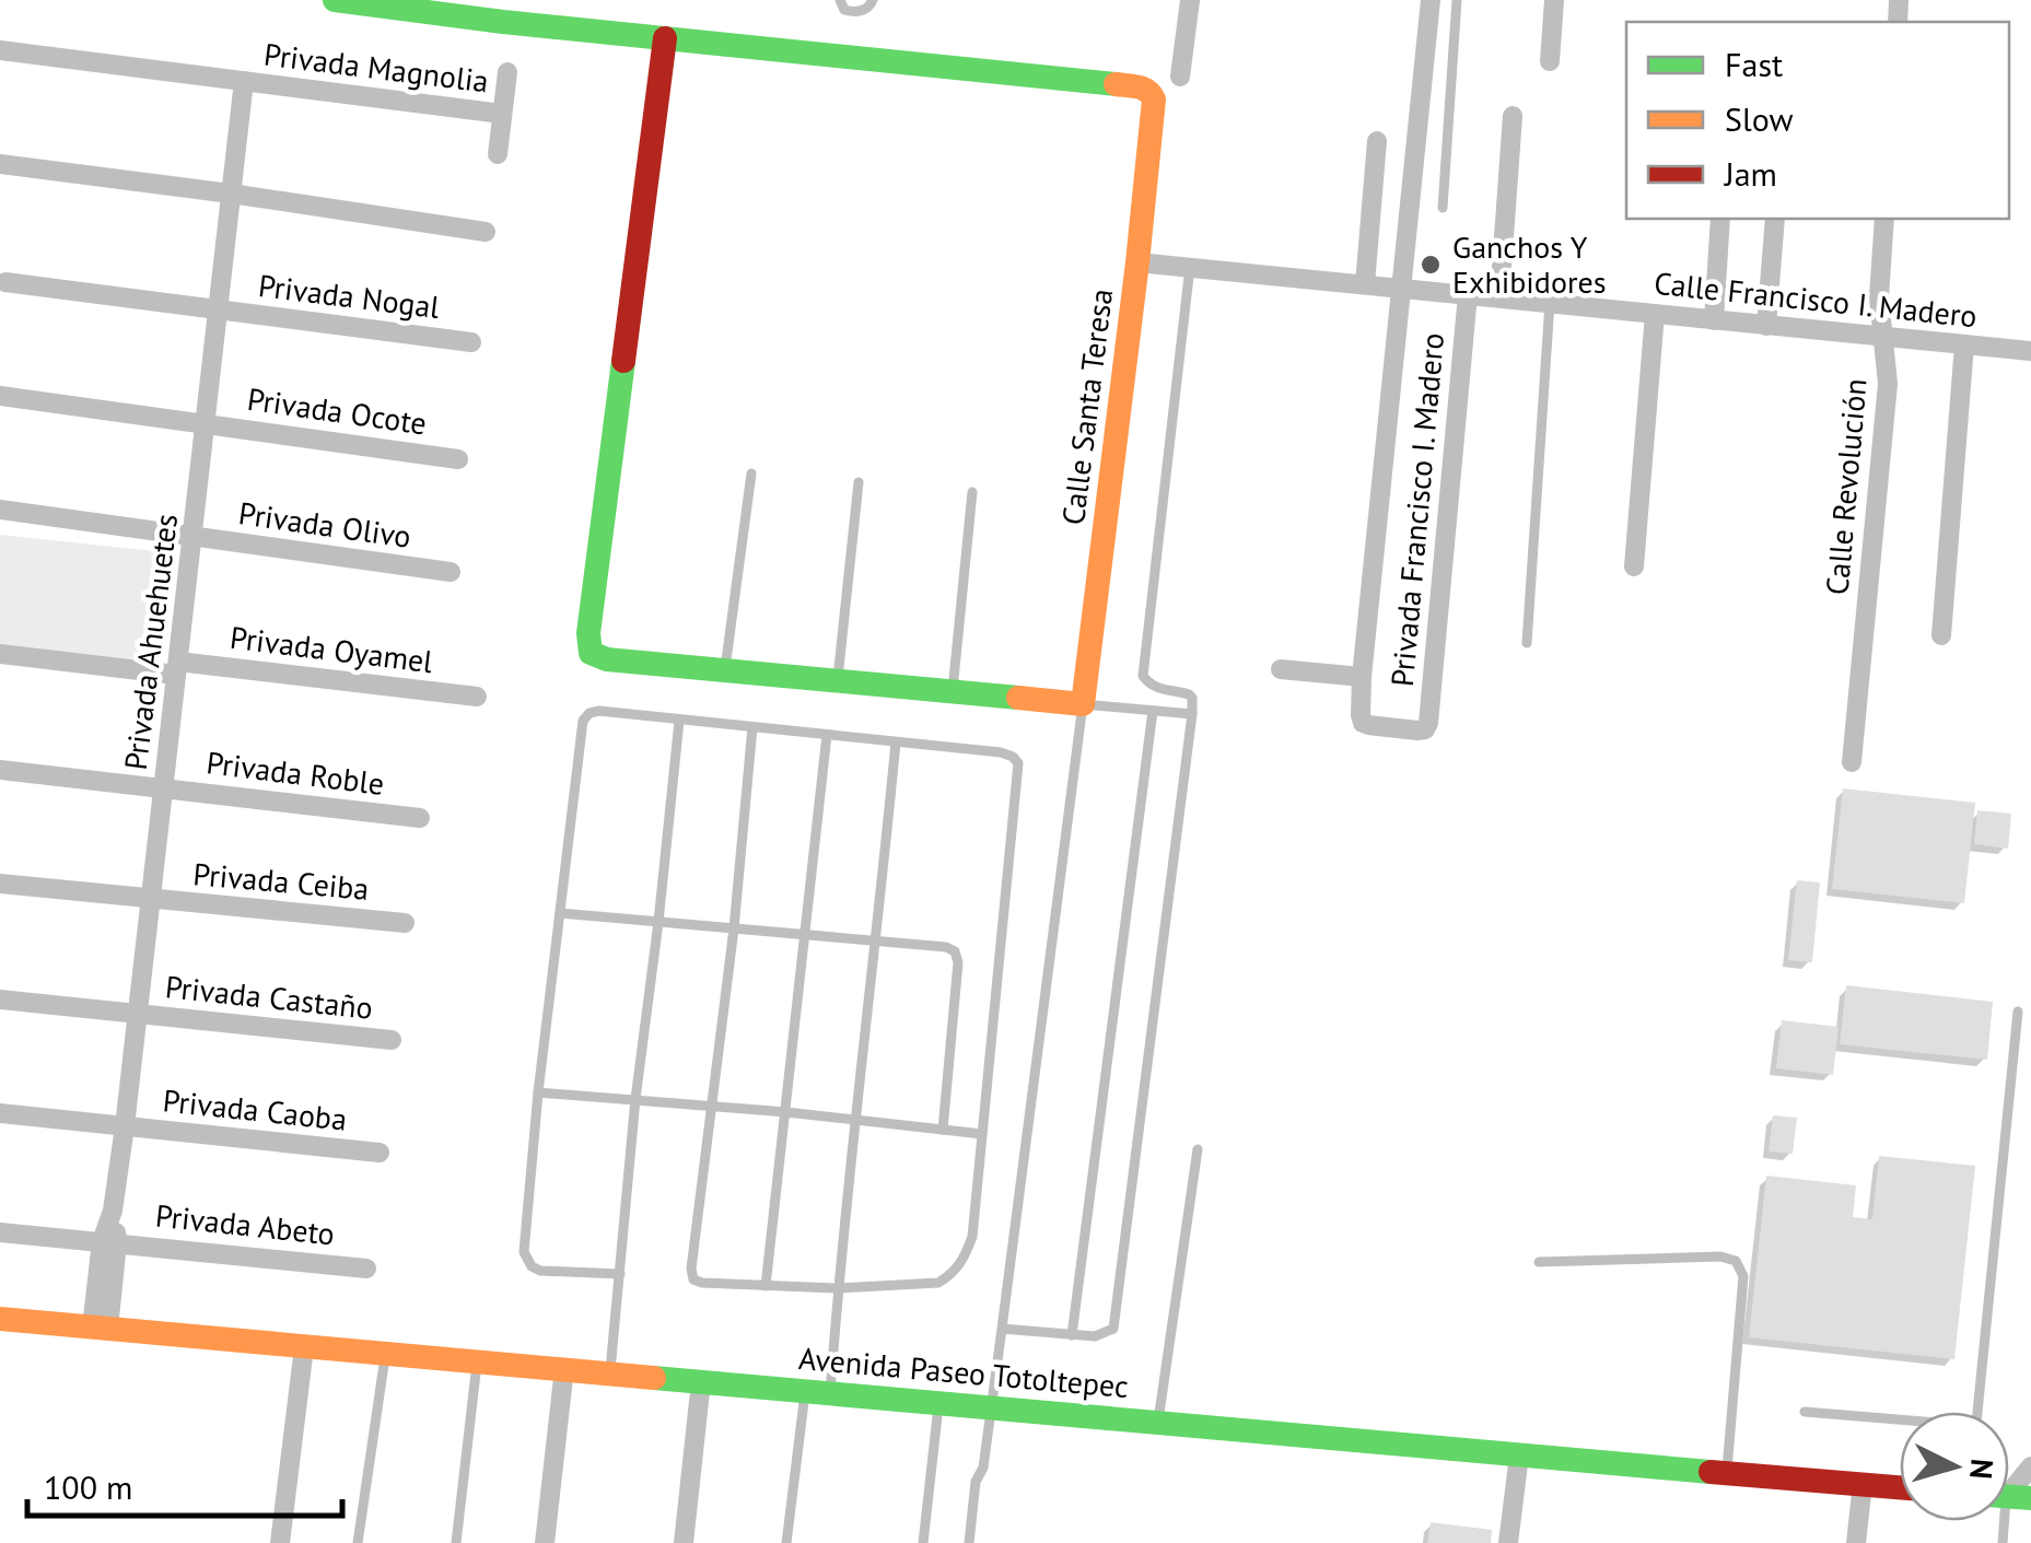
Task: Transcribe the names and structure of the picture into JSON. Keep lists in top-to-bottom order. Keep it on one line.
{"streets":{"street":["Privada Magnolia","Privada Nogal","Calle Francisco I. Madero","Calle Santa Teresa","Privada Ocote","Calle Revolución","Privada Francisco I. Madero","Privada Olivo","Privada Ahuehuetes","Privada Oyamel","Privada Roble","Privada Ceiba","Privada Castaño","Privada Caoba","Privada Abeto","Avenida Paseo Totoltepec"]},"crossings":[["Privada Magnolia","Privada Ahuehuetes"],["Privada Nogal","Privada Ahuehuetes"],["Calle Francisco I. Madero","Calle Santa Teresa"],["Calle Francisco I. Madero","Calle Revolución"],["Calle Francisco I. Madero","Privada Francisco I. Madero"],["Calle Santa Teresa","Avenida Paseo Totoltepec"],["Privada Ocote","Privada Ahuehuetes"],["Privada Olivo","Privada Ahuehuetes"],["Privada Ahuehuetes","Privada Oyamel"],["Privada Ahuehuetes","Privada Roble"],["Privada Ahuehuetes","Privada Ceiba"],["Privada Ahuehuetes","Privada Castaño"],["Privada Ahuehuetes","Privada Caoba"],["Privada Ahuehuetes","Privada Abeto"],["Privada Ahuehuetes","Avenida Paseo Totoltepec"]],"places":["Ganchos Y Exhibidores"],"legend":["Fast","Slow","Jam"],"scale_bar":"100 m","north":"right"}
